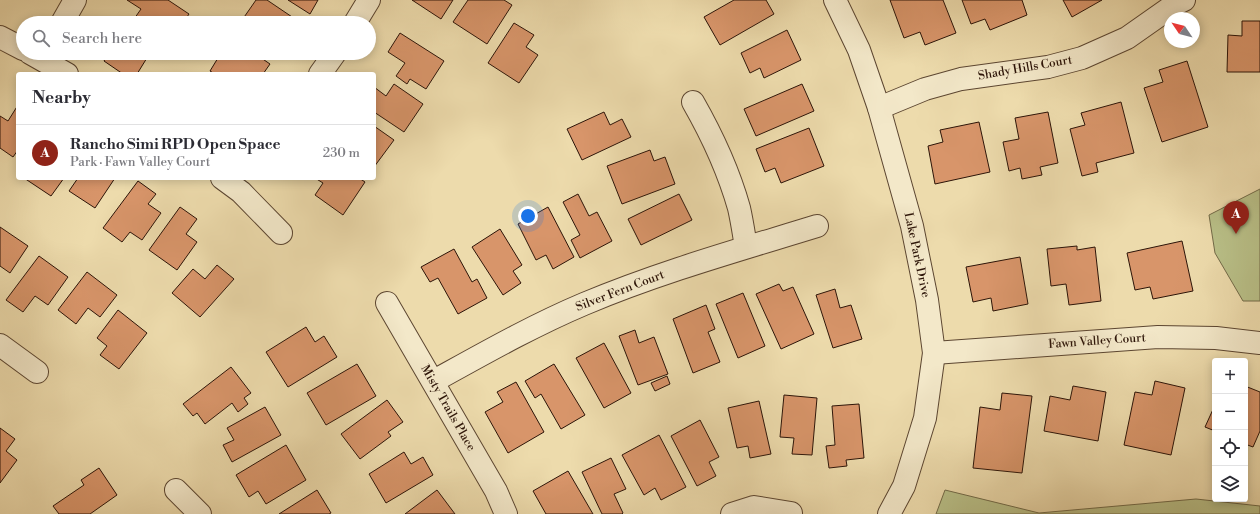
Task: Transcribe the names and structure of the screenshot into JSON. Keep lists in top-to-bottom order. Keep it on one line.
{"streets":{"street":["Shady Hills Court","Lake Park Drive","Silver Fern Court","Fawn Valley Court","Misty Trails Place"]},"crossings":[["Shady Hills Court","Lake Park Drive"],["Lake Park Drive","Fawn Valley Court"],["Silver Fern Court","Misty Trails Place"]],"north":"top left","page":{"search":"Search here","heading":"Nearby","list":[{"mark":"A","name":"Rancho Simi RPD Open Space","note":"Park · Fawn Valley Court","value":"230 m"}],"pins":"A","map_buttons":["+","−"]}}
